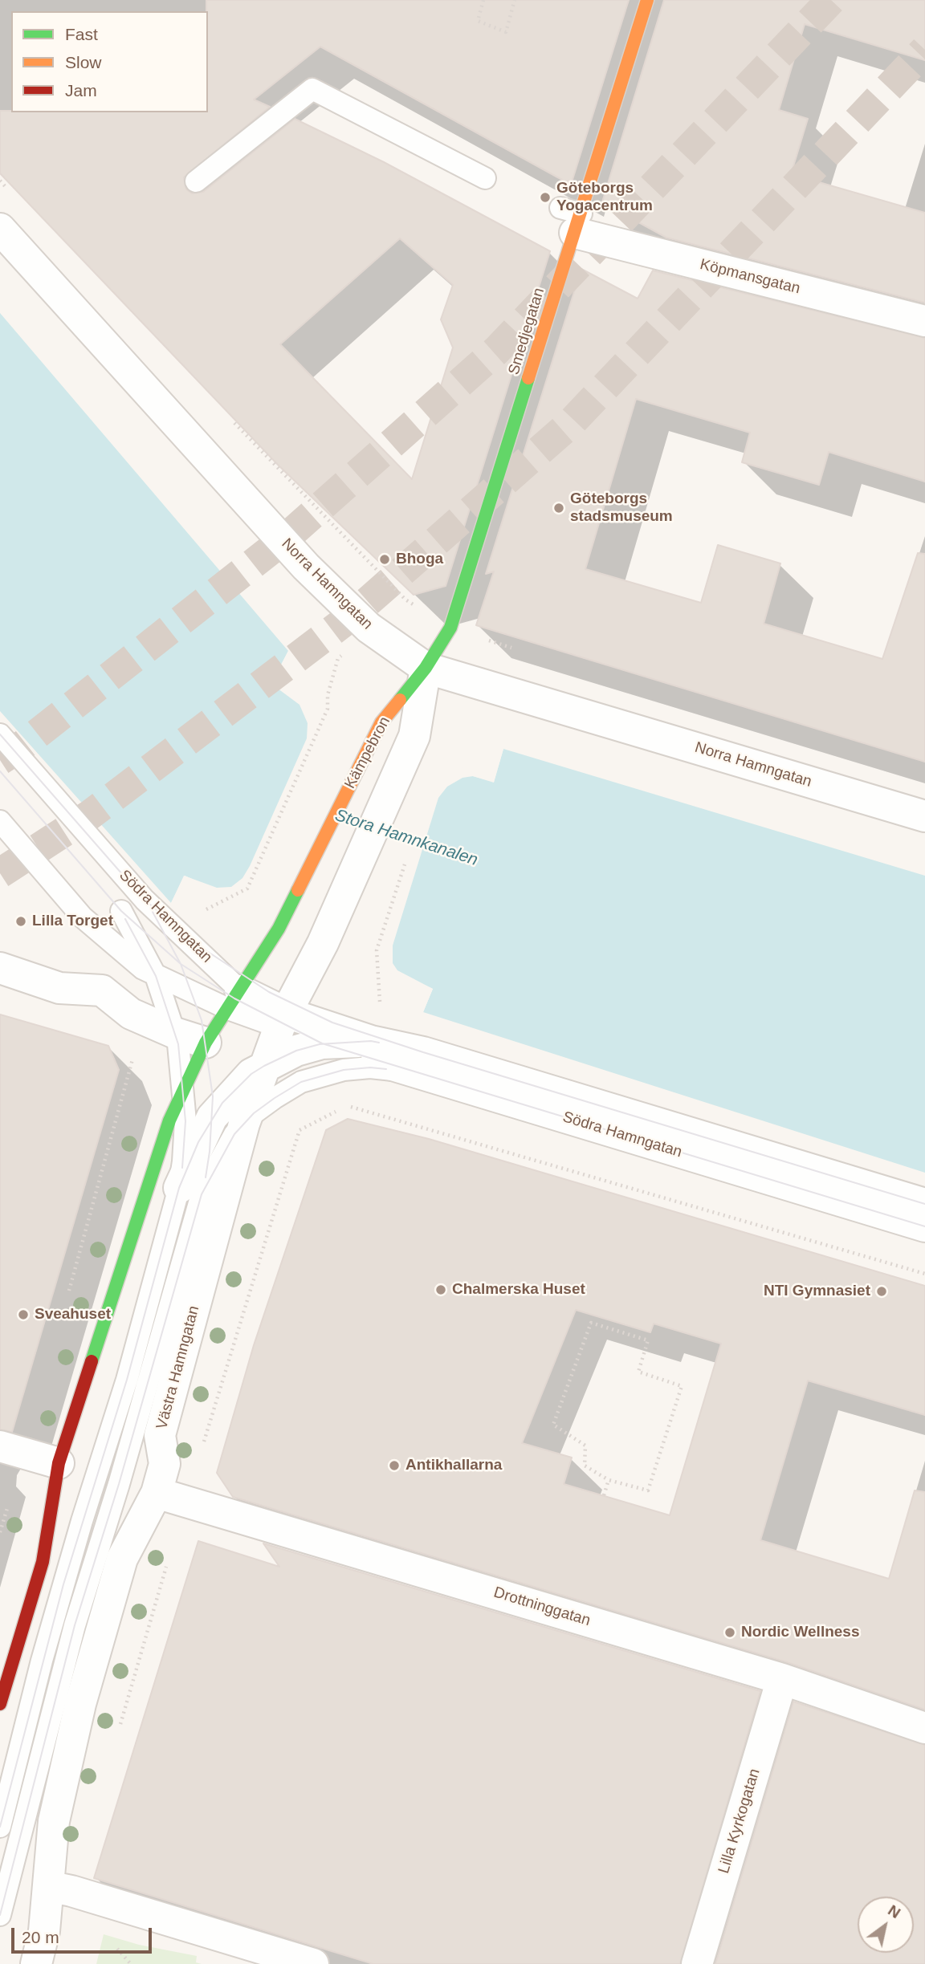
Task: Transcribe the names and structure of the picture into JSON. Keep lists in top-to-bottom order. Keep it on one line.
{"streets":{"street":["Köpmansgatan","Smedjegatan","Norra Hamngatan","Kämpebron","Södra Hamngatan","Västra Hamngatan","Drottninggatan","Lilla Kyrkogatan"]},"crossings":[["Köpmansgatan","Smedjegatan"],["Smedjegatan","Norra Hamngatan"],["Smedjegatan","Kämpebron"],["Norra Hamngatan","Kämpebron"],["Kämpebron","Södra Hamngatan"],["Kämpebron","Västra Hamngatan"],["Södra Hamngatan","Västra Hamngatan"],["Västra Hamngatan","Drottninggatan"],["Drottninggatan","Lilla Kyrkogatan"]],"water":["Stora Hamnkanalen"],"places":["Göteborgs Yogacentrum","Göteborgs stadsmuseum","Bhoga","Lilla Torget","Chalmerska Huset","NTI Gymnasiet","Sveahuset","Antikhallarna","Nordic Wellness"],"legend":["Fast","Slow","Jam"],"scale_bar":"20 m","north":"top right"}
